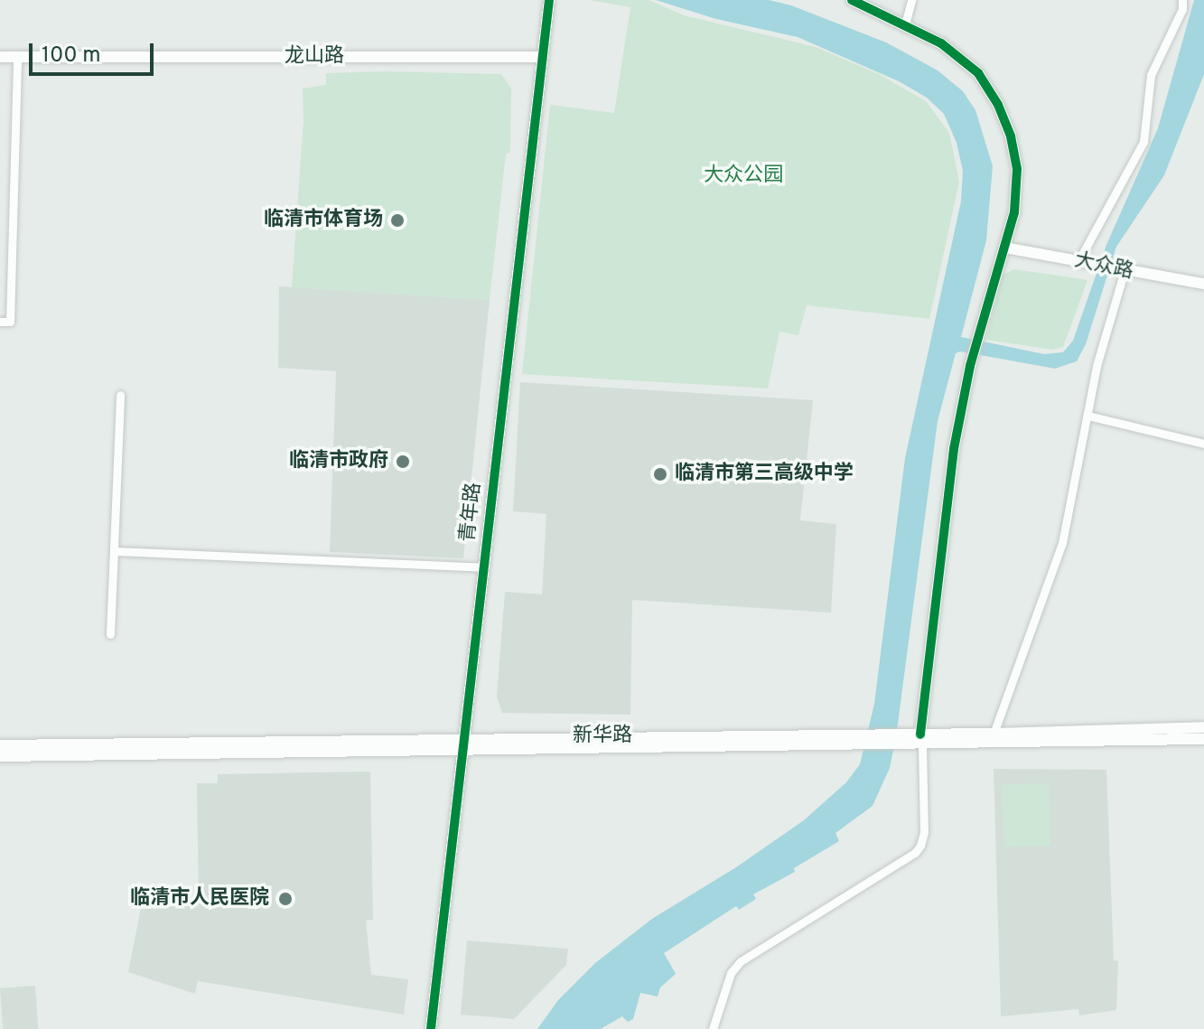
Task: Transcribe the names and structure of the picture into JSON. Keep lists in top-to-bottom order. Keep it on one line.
{"streets":{"street":["龙山路","大众路","青年路","新华路"]},"crossings":[["龙山路","青年路"],["青年路","新华路"]],"parks":["大众公园"],"places":["临清市体育场","临清市政府","临清市第三高级中学","临清市人民医院"],"scale_bar":"100 m"}
